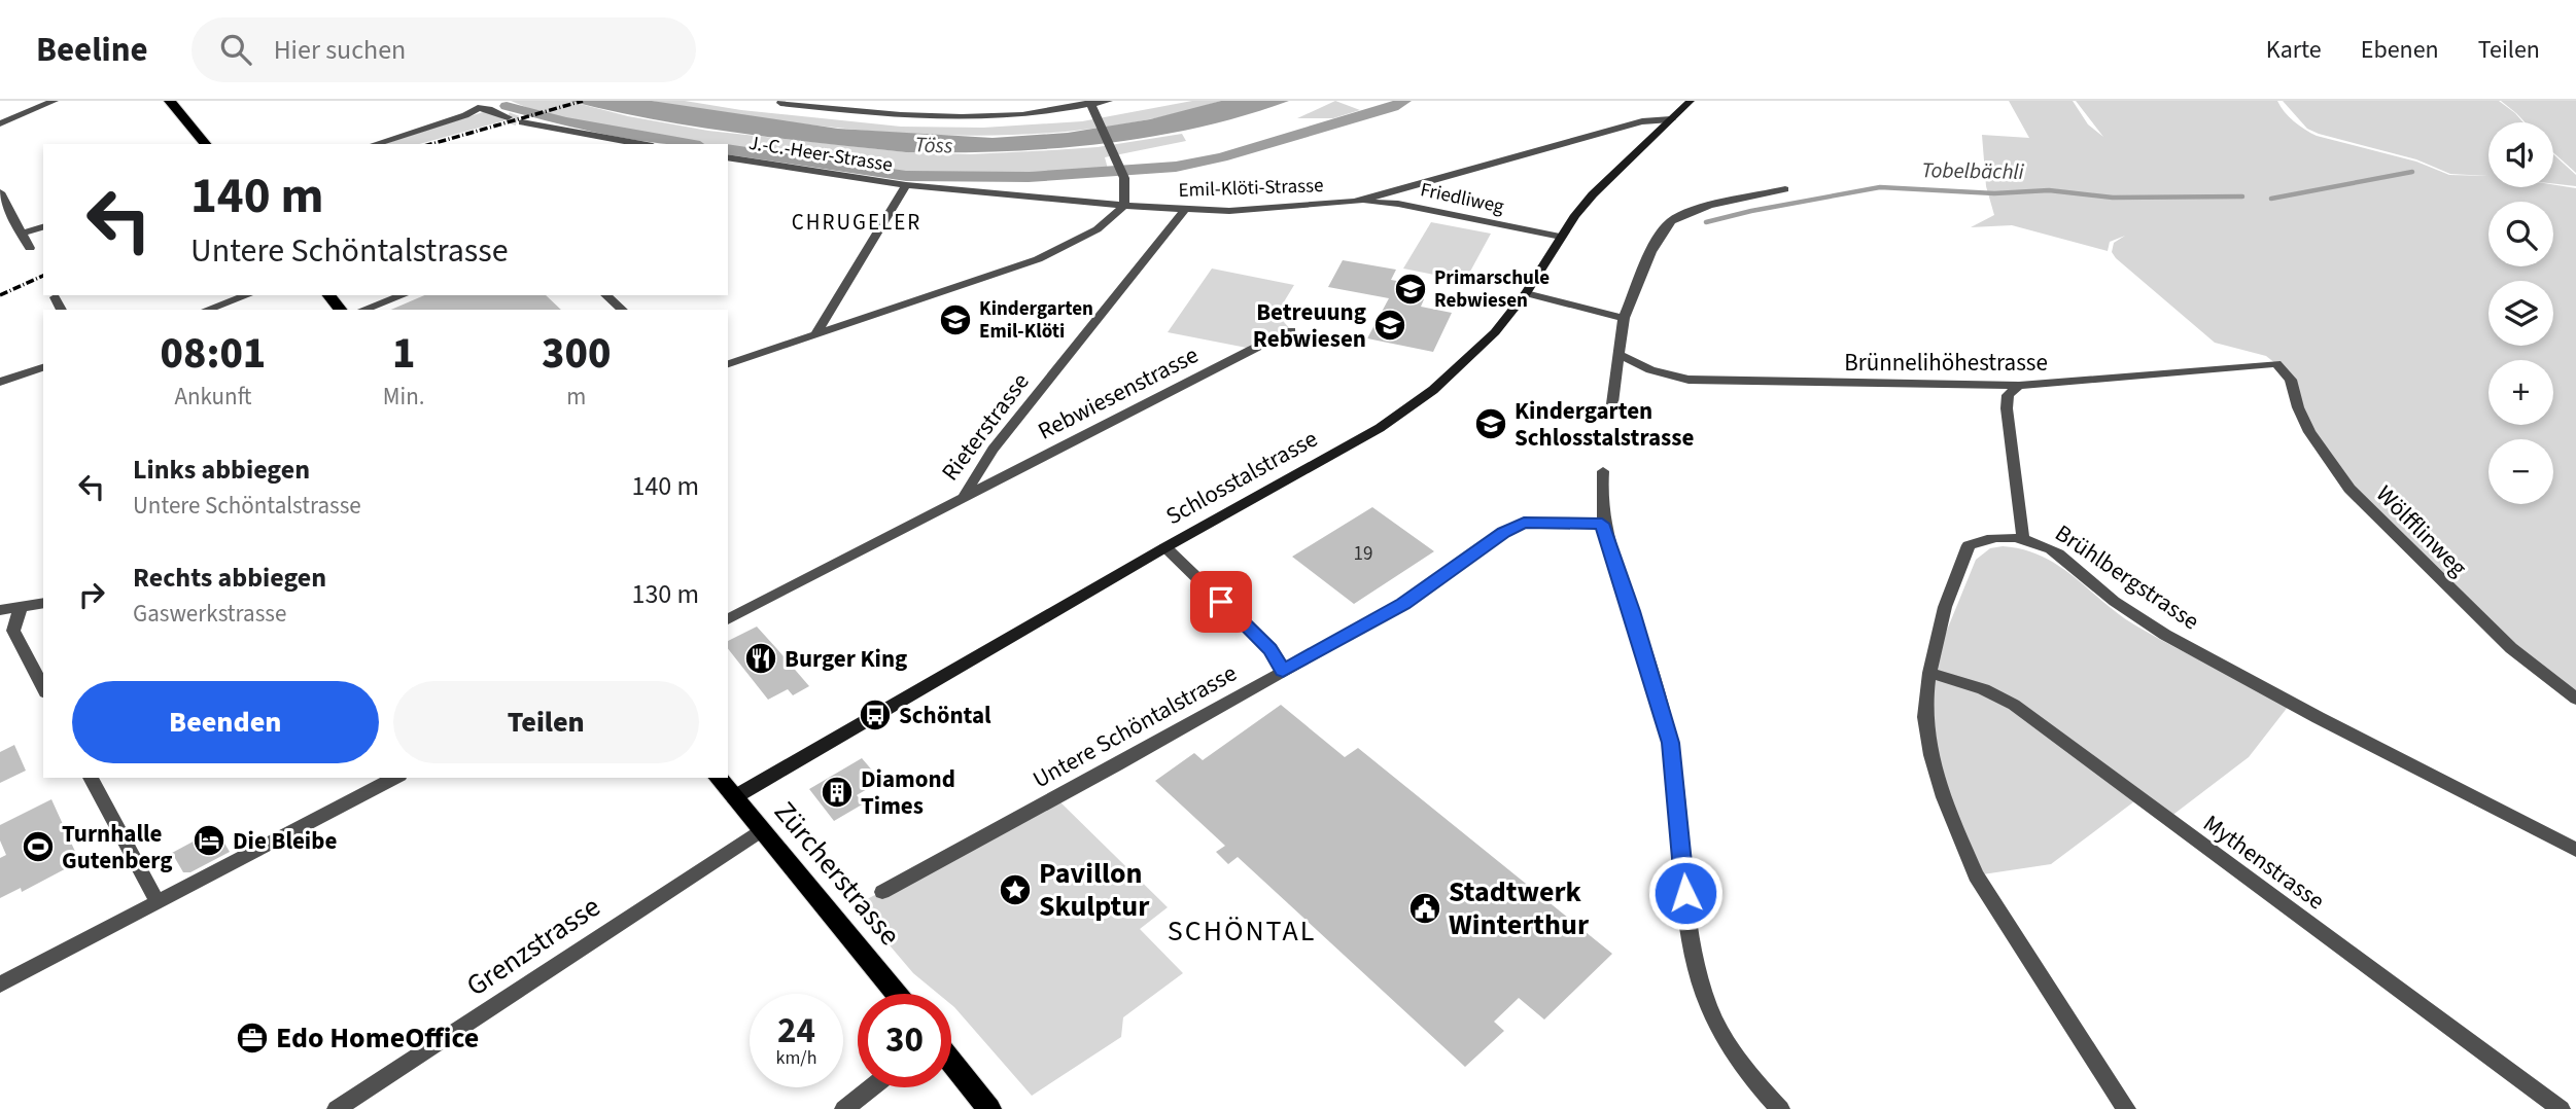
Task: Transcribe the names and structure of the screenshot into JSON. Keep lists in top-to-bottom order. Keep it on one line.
{"streets":{"main road":["Schlosstalstrasse","Zürcherstrasse"],"street":["J.-C.-Heer-Strasse","Emil-Klöti-Strasse","Friedliweg","Brünnelihöhestrasse","Rebwiesenstrasse","Rieterstrasse","Wölfflinweg","Brühlbergstrasse","Untere Schöntalstrasse","Mythenstrasse","Grenzstrasse"]},"crossings":[["J.-C.-Heer-Strasse","Emil-Klöti-Strasse"],["Emil-Klöti-Strasse","Friedliweg"],["Emil-Klöti-Strasse","Rieterstrasse"],["Emil-Klöti-Strasse","Schlosstalstrasse"],["Friedliweg","Schlosstalstrasse"],["Brünnelihöhestrasse","Wölfflinweg"],["Rebwiesenstrasse","Rieterstrasse"],["Schlosstalstrasse","Zürcherstrasse"],["Brühlbergstrasse","Mythenstrasse"],["Zürcherstrasse","Grenzstrasse"]],"districts":["CHRUGELER","SCHÖNTAL"],"water":["Töss","Tobelbächli"],"places":{"school or university":["Primarschule Rebwiesen","Kindergarten Emil-Klöti","Betreuung Rebwiesen","Kindergarten Schlosstalstrasse"],"restaurant":["Burger King"],"bus stop":["Schöntal"],"building":["Diamond Times"],"hotel":["Die Bleibe"],"sports":["Turnhalle Gutenberg"],"place":["Pavillon Skulptur"],"public building":["Stadtwerk Winterthur"],"office":["Edo HomeOffice"]},"house_numbers":["19"],"page":{"header":"Beeline","search":"Hier suchen","nav":["Karte","Ebenen","Teilen"],"map_buttons":["+","−"],"turn":["140 m","Untere Schöntalstrasse"],"eta":["08:01","Ankunft","1","Min.","300","m"],"list":[{"name":"Links abbiegen","note":"Untere Schöntalstrasse","value":"140 m"},{"name":"Rechts abbiegen","note":"Gaswerkstrasse","value":"130 m"}],"buttons":["Beenden","Teilen"],"speed":"24 km/h","limit":"30"}}
